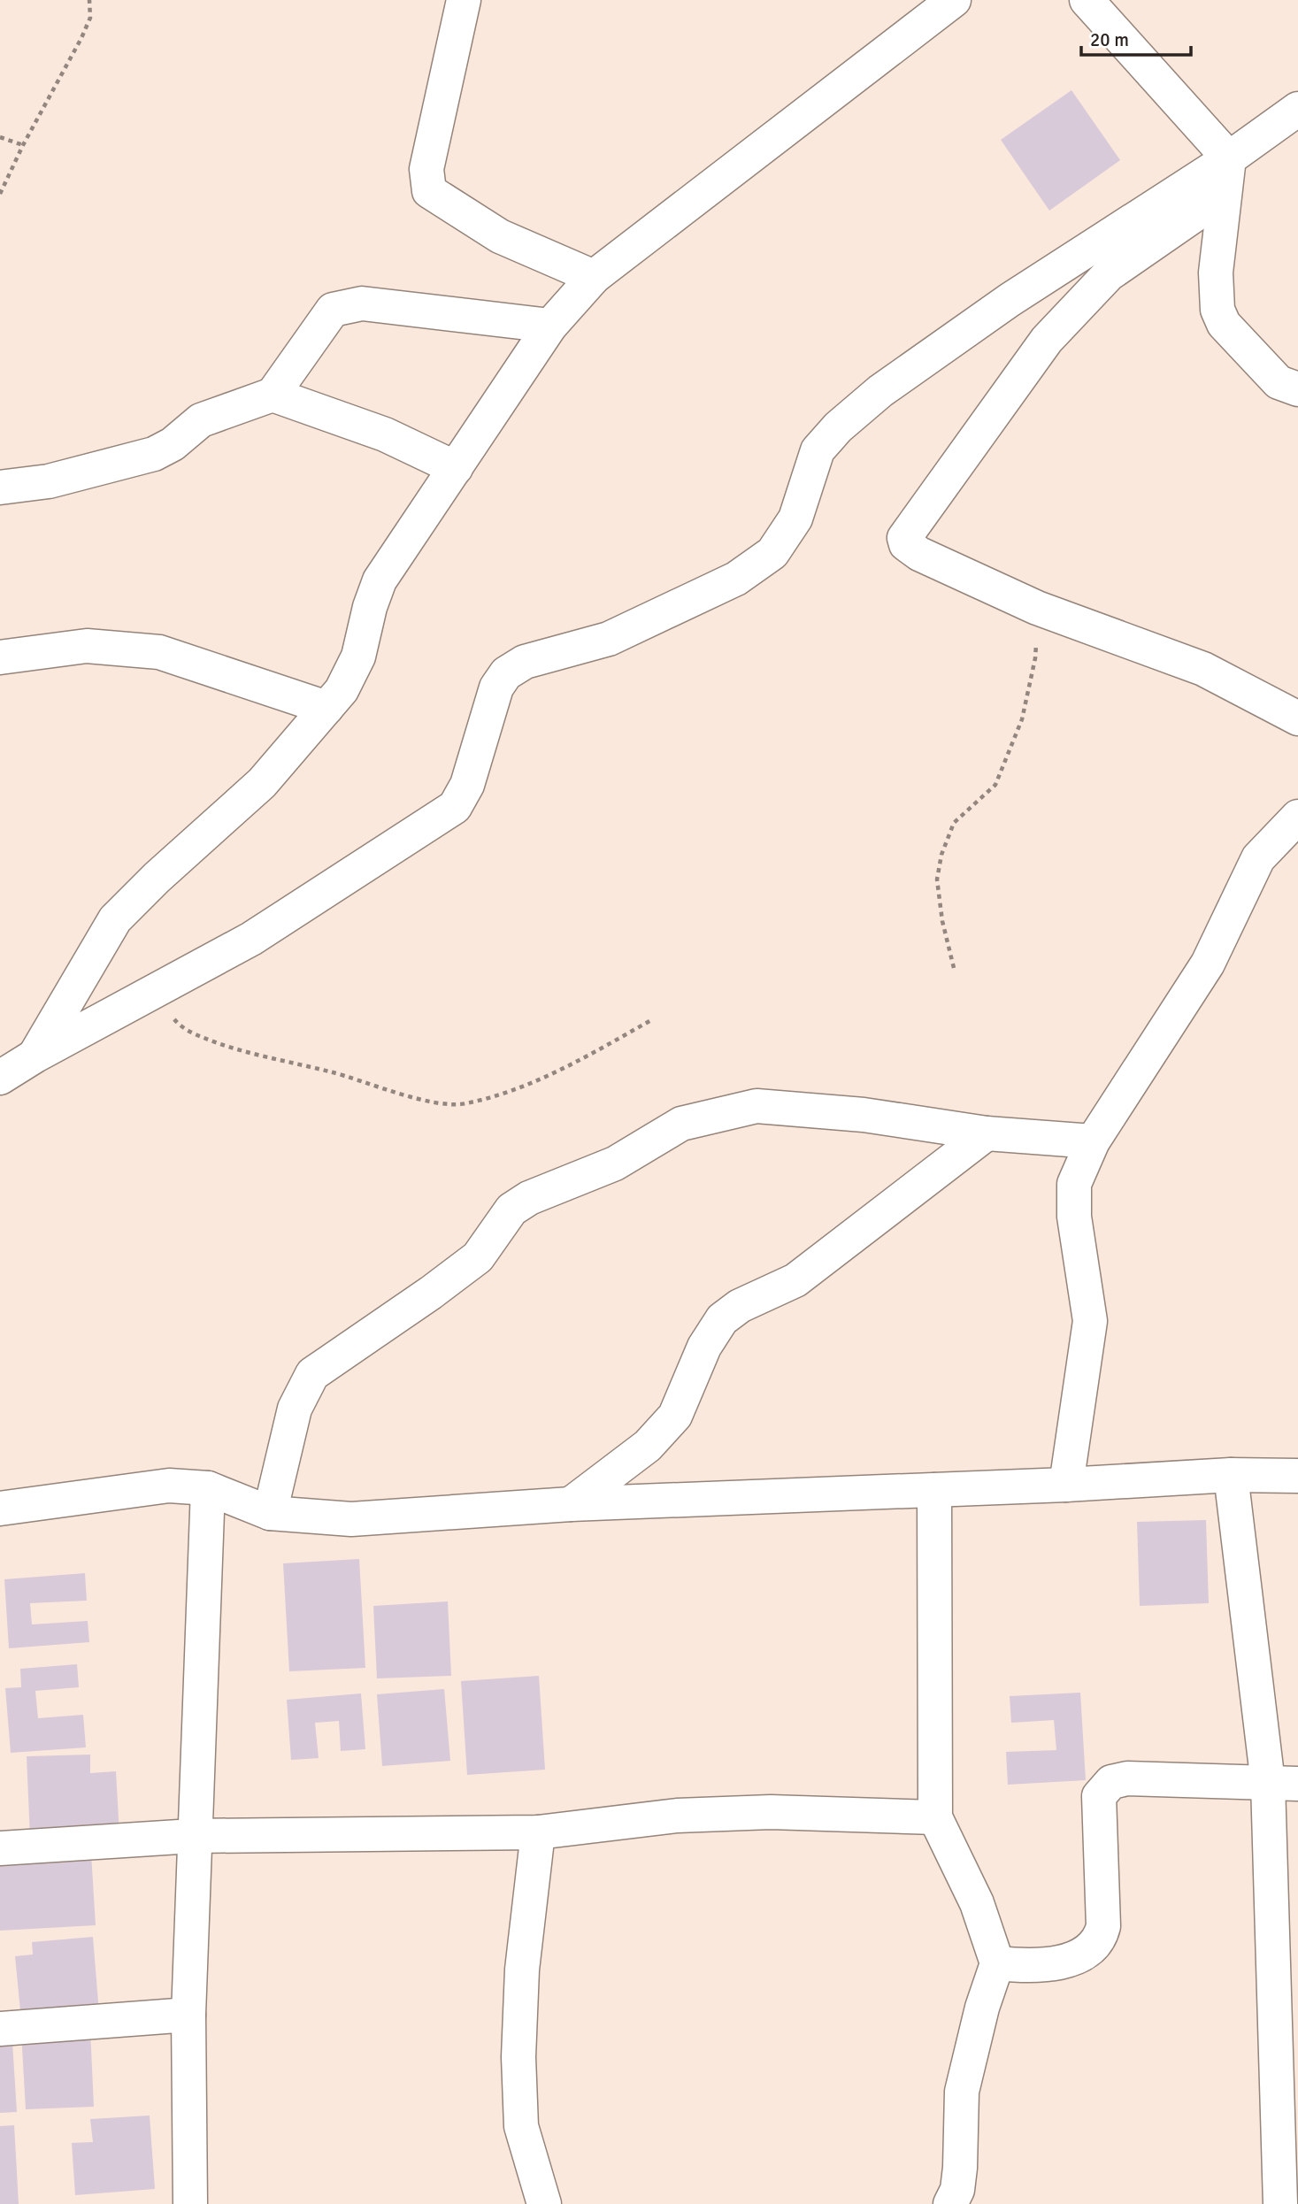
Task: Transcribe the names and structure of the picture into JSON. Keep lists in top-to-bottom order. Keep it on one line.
{"scale_bar":"20 m"}
